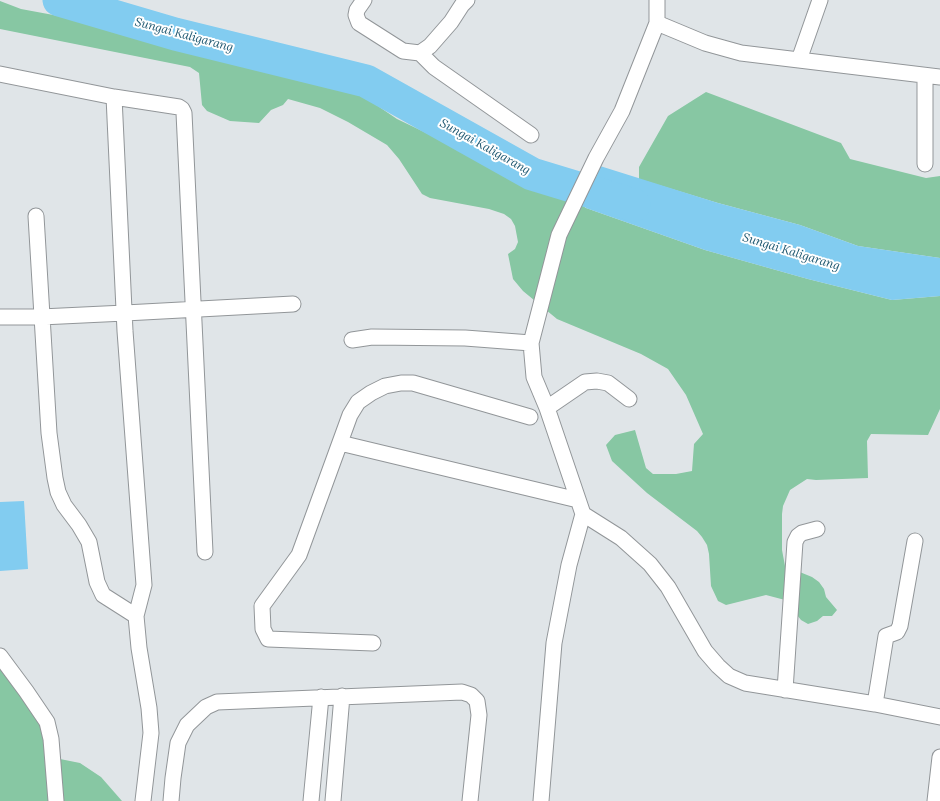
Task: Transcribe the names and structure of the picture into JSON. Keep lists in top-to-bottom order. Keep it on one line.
{"water":["Sungai Kaligarang"]}
